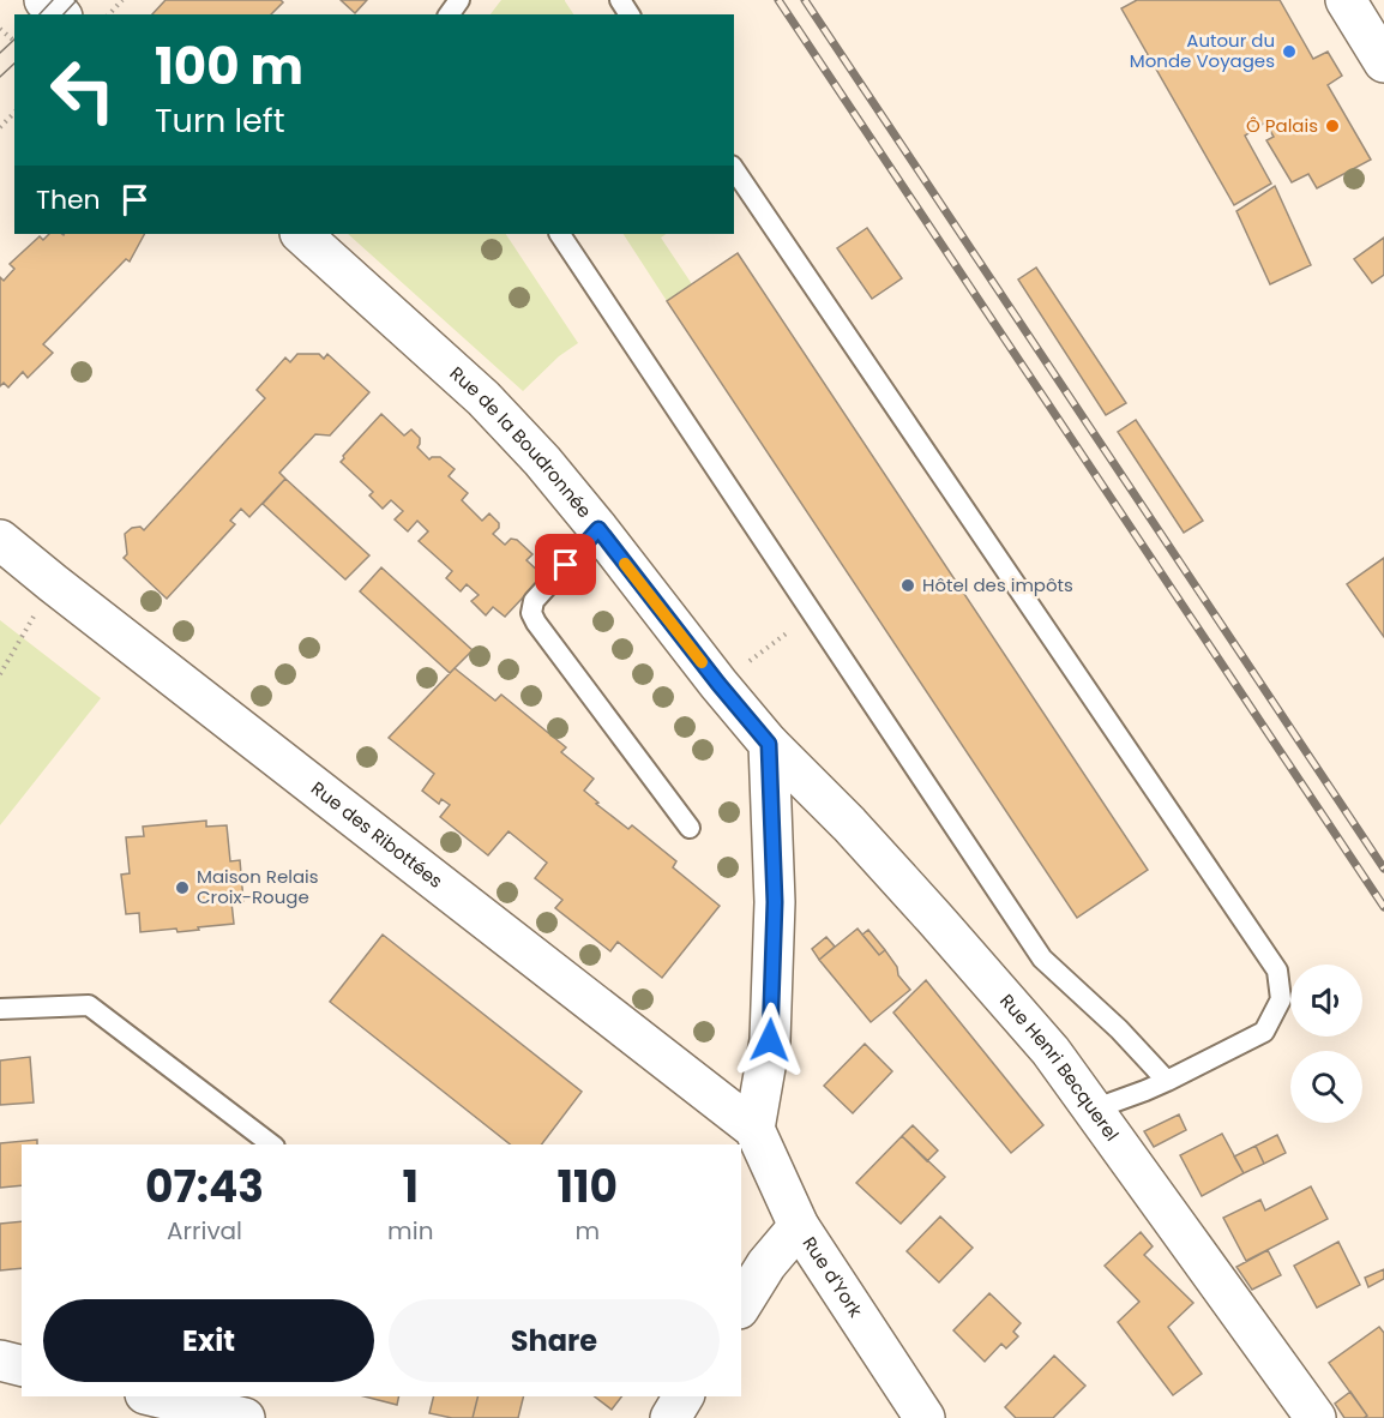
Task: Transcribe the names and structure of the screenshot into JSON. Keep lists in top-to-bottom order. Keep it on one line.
{"streets":{"street":["Rue de la Boudronnée","Rue des Ribottées","Rue Henri Becquerel","Rue d'York"]},"crossings":[["Rue de la Boudronnée","Rue Henri Becquerel"],["Rue des Ribottées","Rue d'York"]],"places":["Autour du Monde Voyages","Ô Palais","Hôtel des impôts","Maison Relais Croix-Rouge"],"page":{"turn":["100 m","Turn left"],"then":"Then","eta":["07:43","Arrival","1","min","110","m"],"buttons":["Exit","Share"]}}
